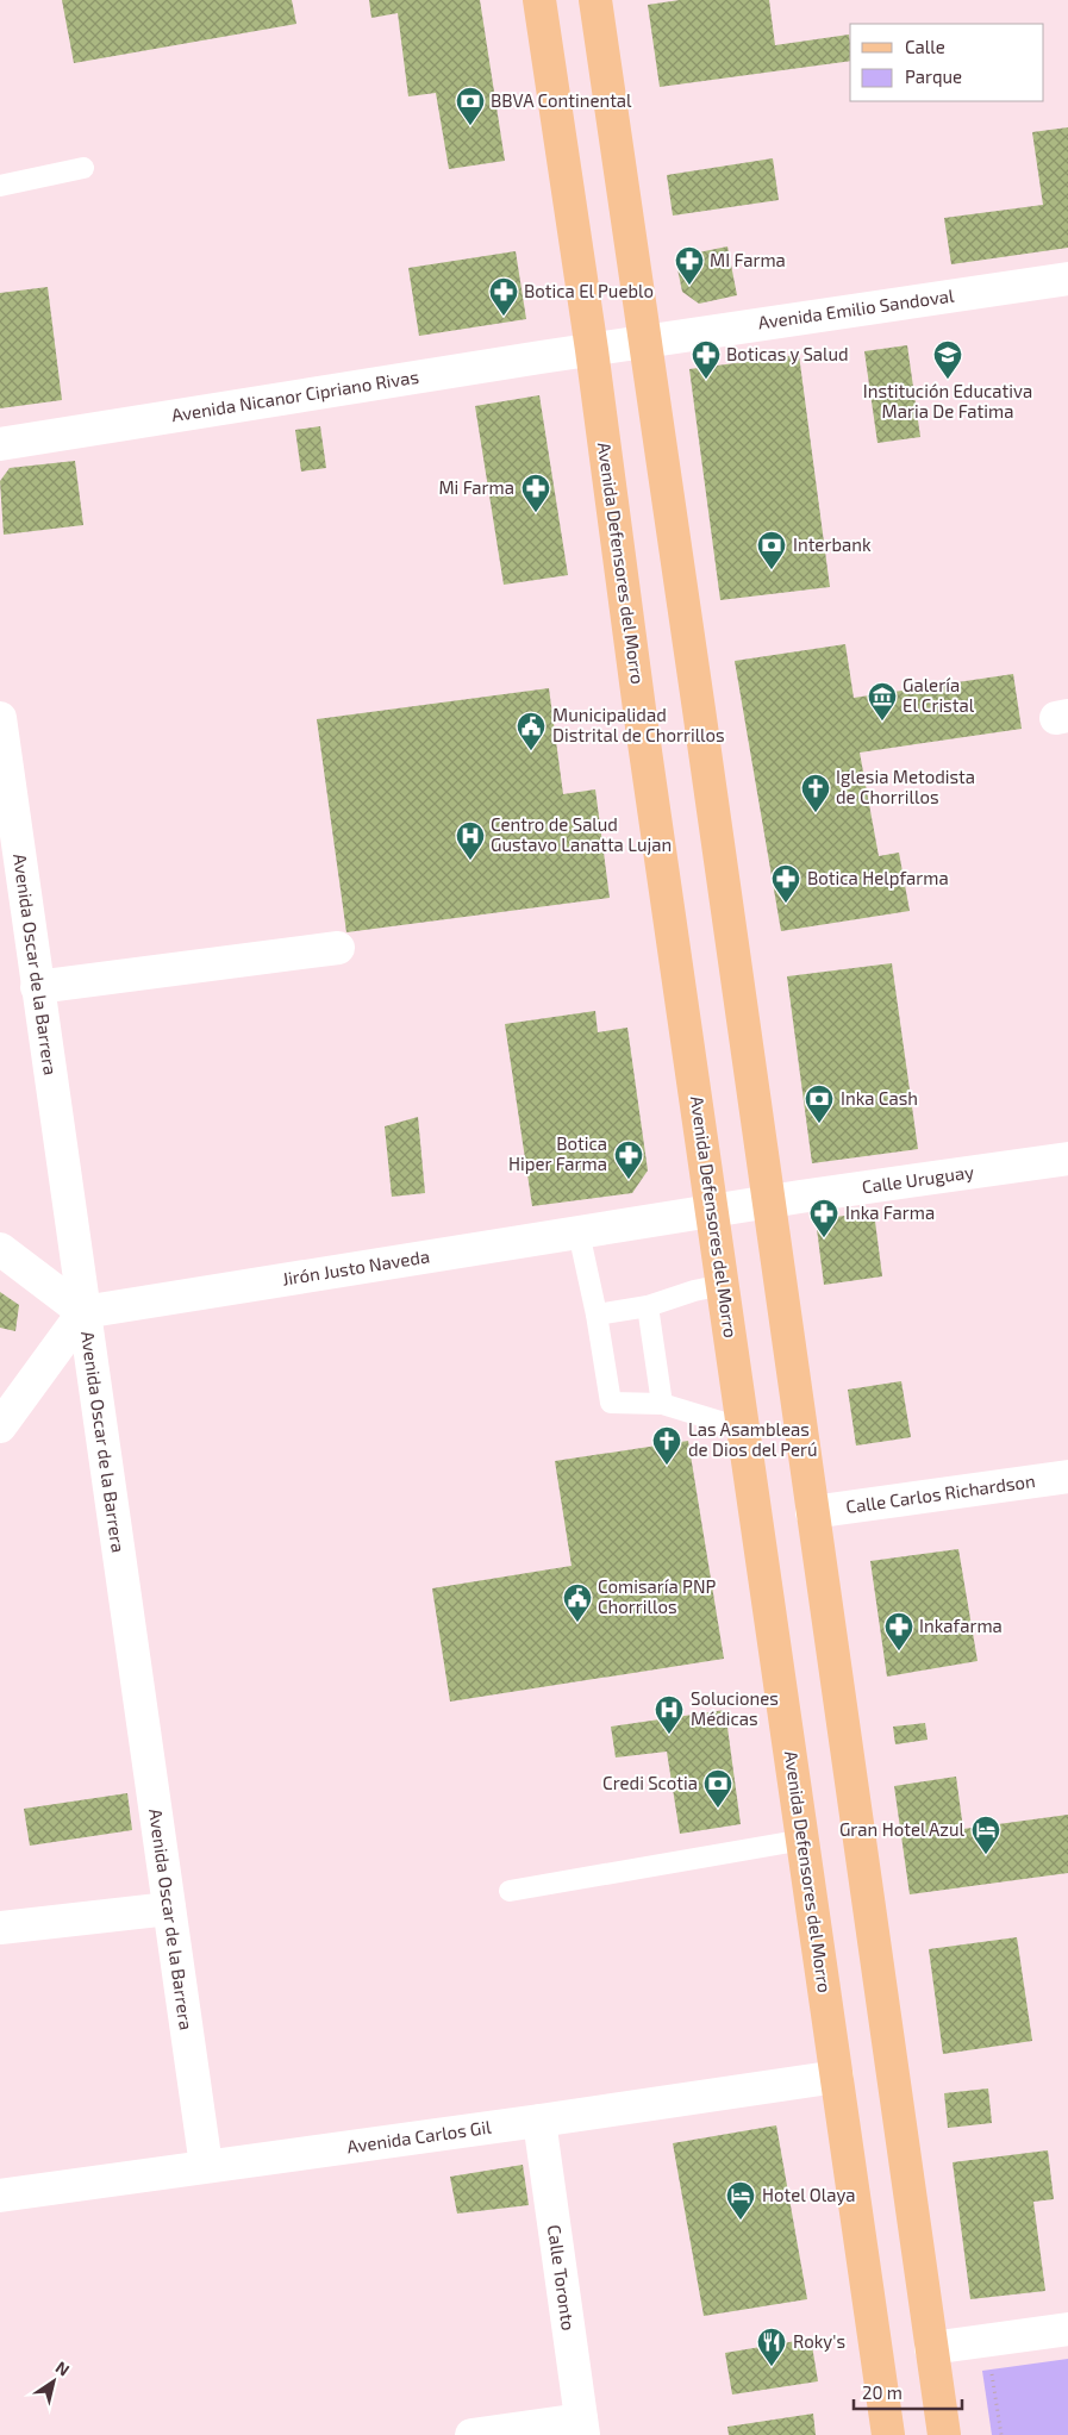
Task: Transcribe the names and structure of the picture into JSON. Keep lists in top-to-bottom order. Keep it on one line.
{"streets":{"main road":["Avenida Defensores del Morro"],"street":["Avenida Emilio Sandoval","Avenida Nicanor Cipriano Rivas","Avenida Oscar de la Barrera","Calle Uruguay","Jirón Justo Naveda","Calle Carlos Richardson","Avenida Carlos Gil","Calle Toronto"]},"crossings":[["Avenida Emilio Sandoval","Avenida Nicanor Cipriano Rivas"],["Avenida Emilio Sandoval","Avenida Defensores del Morro"],["Avenida Nicanor Cipriano Rivas","Avenida Defensores del Morro"],["Avenida Defensores del Morro","Jirón Justo Naveda"],["Avenida Defensores del Morro","Avenida Carlos Gil"],["Avenida Oscar de la Barrera","Jirón Justo Naveda"],["Avenida Oscar de la Barrera","Avenida Carlos Gil"],["Calle Uruguay","Jirón Justo Naveda"],["Avenida Carlos Gil","Calle Toronto"]],"places":{"bank":["BBVA Continental","Interbank","Inka Cash","Credi Scotia"],"pharmacy":["MI Farma","Botica El Pueblo","Boticas y Salud","Mi Farma","Botica Helpfarma","Botica Hiper Farma","Inka Farma","Inkafarma"],"school or university":["Institución Educativa Maria De Fatima"],"museum":["Galería El Cristal"],"public building":["Municipalidad Distrital de Chorrillos","Comisaría PNP Chorrillos"],"church":["Iglesia Metodista de Chorrillos","Las Asambleas de Dios del Perú"],"hospital":["Centro de Salud Gustavo Lanatta Lujan","Soluciones Médicas"],"hotel":["Gran Hotel Azul","Hotel Olaya"],"restaurant":["Roky's"]},"legend":["Calle","Parque"],"scale_bar":"20 m","north":"top right"}
